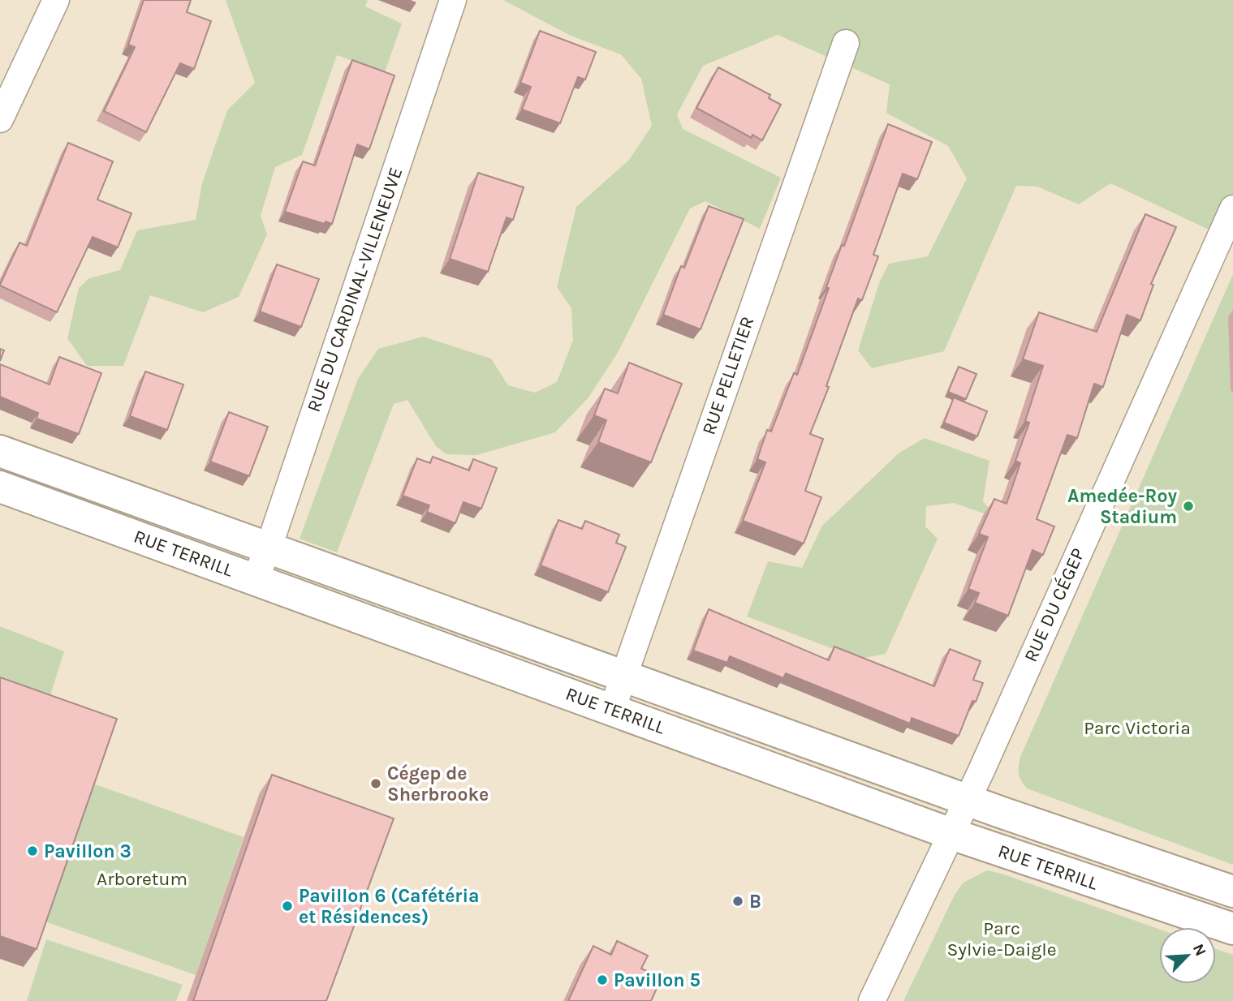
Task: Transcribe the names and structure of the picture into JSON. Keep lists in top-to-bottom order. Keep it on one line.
{"streets":{"street":["RUE DU CARDINAL-VILLENEUVE","RUE PELLETIER","RUE TERRILL","RUE DU CÉGEP"]},"crossings":[["RUE DU CARDINAL-VILLENEUVE","RUE TERRILL"],["RUE PELLETIER","RUE TERRILL"],["RUE TERRILL","RUE DU CÉGEP"]],"parks":["Parc Victoria","Arboretum","Parc Sylvie-Daigle"],"places":["Amedée-Roy Stadium","Cégep de Sherbrooke","Pavillon 3","B","Pavillon 6 (Cafétéria et Résidences)","Pavillon 5"],"north":"top right"}
